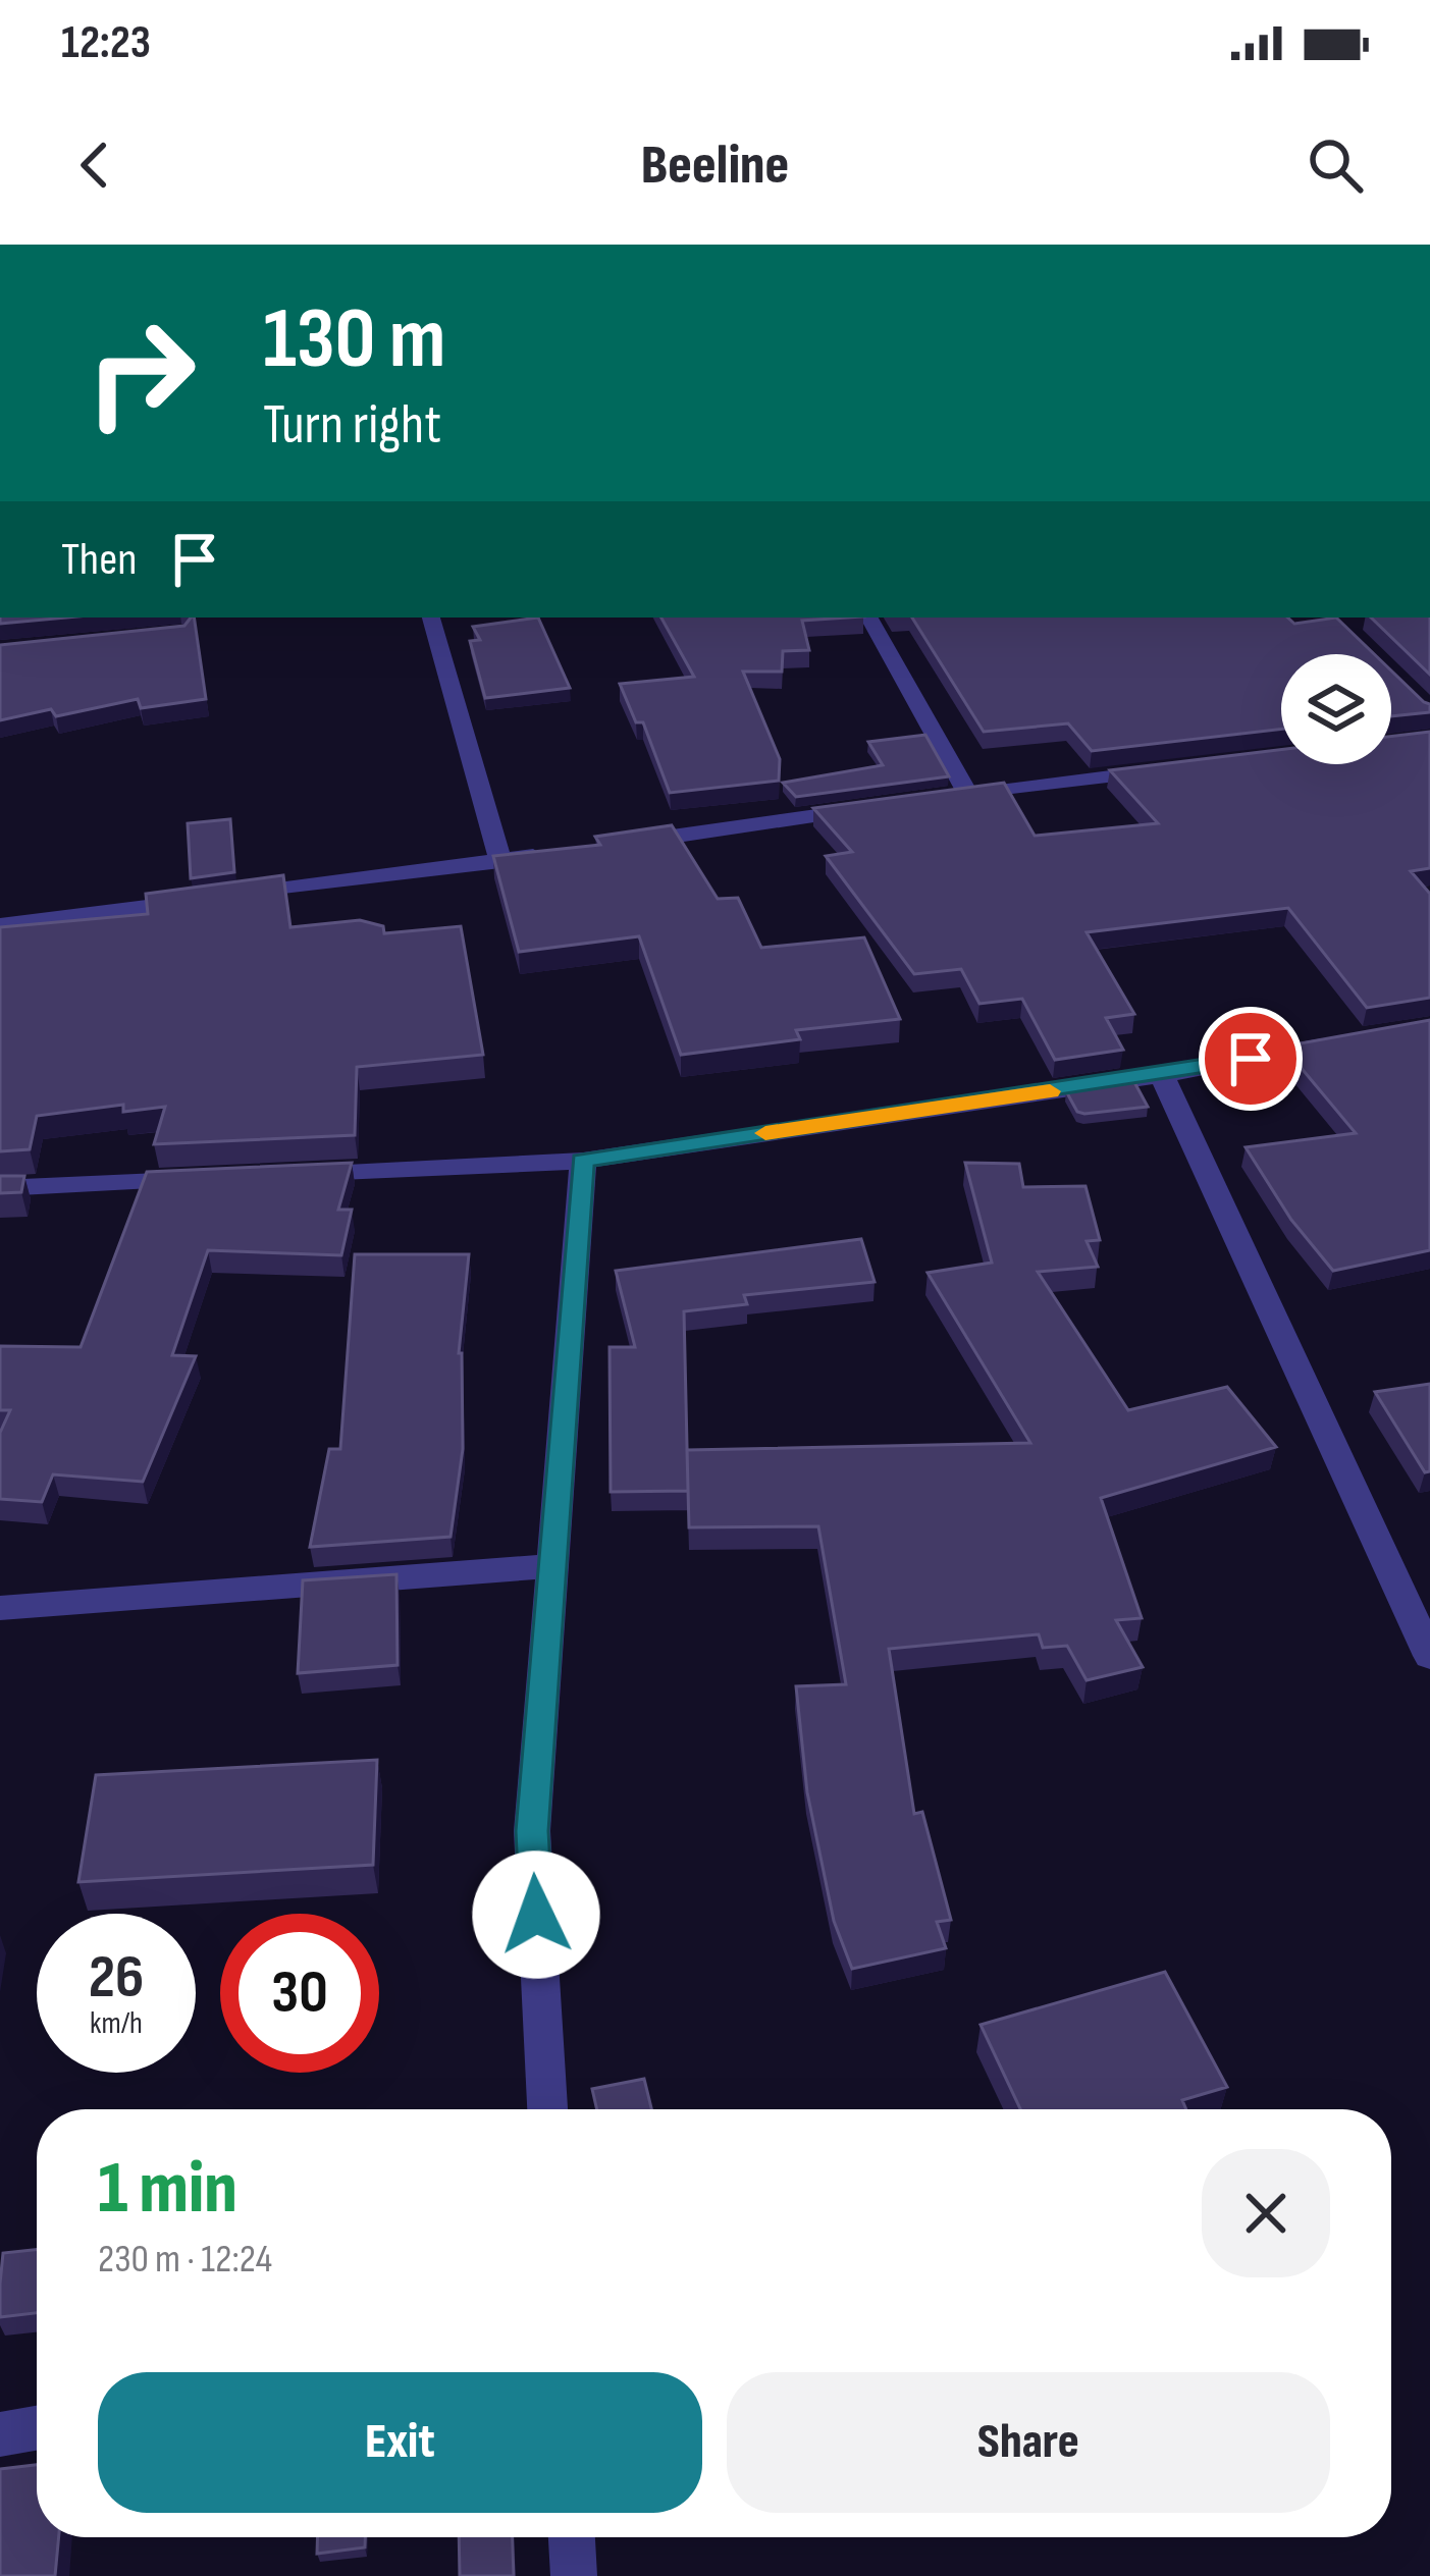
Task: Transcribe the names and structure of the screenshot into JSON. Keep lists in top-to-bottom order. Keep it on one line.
{"page":{"status":"12:23","header":"Beeline","turn":["130 m","Turn right"],"then":"Then","speed":"26 km/h","limit":"30","heading":["1 min","230 m · 12:24"],"buttons":["Exit","Share"]}}
